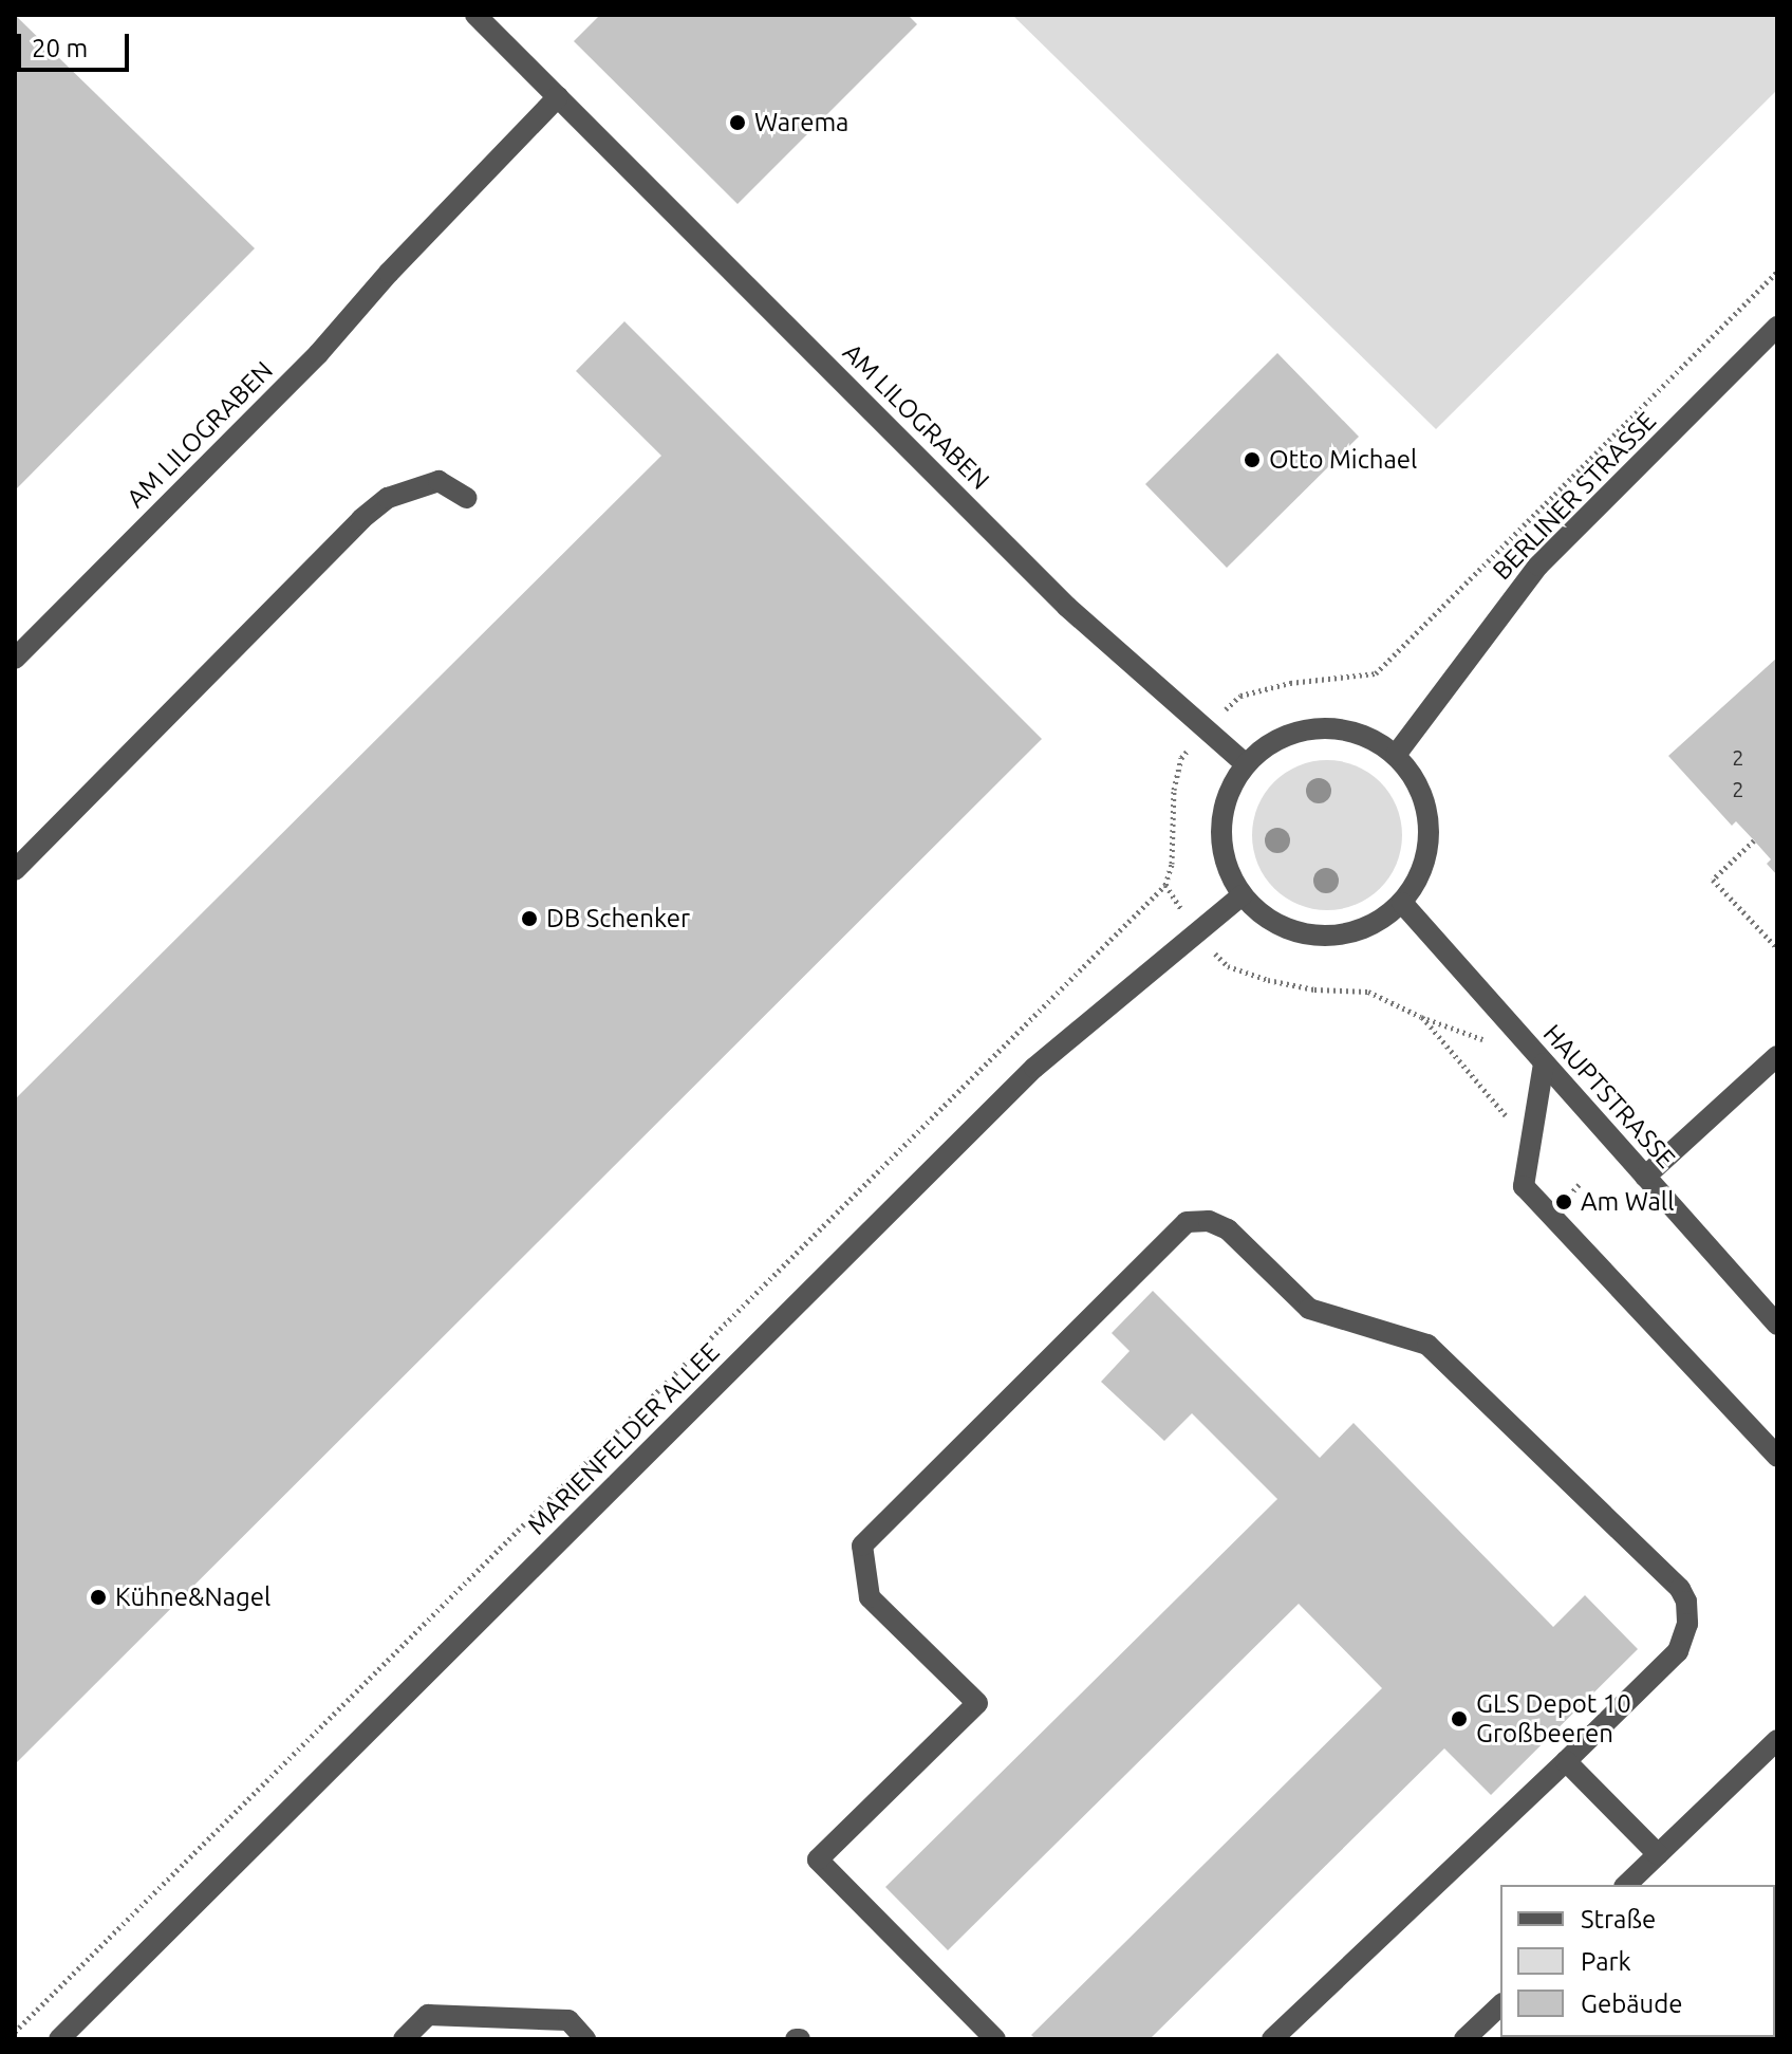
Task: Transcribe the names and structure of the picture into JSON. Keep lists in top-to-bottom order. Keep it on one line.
{"streets":{"street":["AM LILOGRABEN","BERLINER STRASSE","HAUPTSTRASSE","MARIENFELDER ALLEE"]},"crossings":[["AM LILOGRABEN","BERLINER STRASSE"],["AM LILOGRABEN","HAUPTSTRASSE"],["AM LILOGRABEN","MARIENFELDER ALLEE"],["BERLINER STRASSE","HAUPTSTRASSE"],["BERLINER STRASSE","MARIENFELDER ALLEE"],["HAUPTSTRASSE","MARIENFELDER ALLEE"]],"places":["Warema","Otto Michael","DB Schenker","Am Wall","Kühne&Nagel","GLS Depot 10 Großbeeren"],"house_numbers":["2","2"],"legend":["Straße","Park","Gebäude"],"scale_bar":"20 m"}
